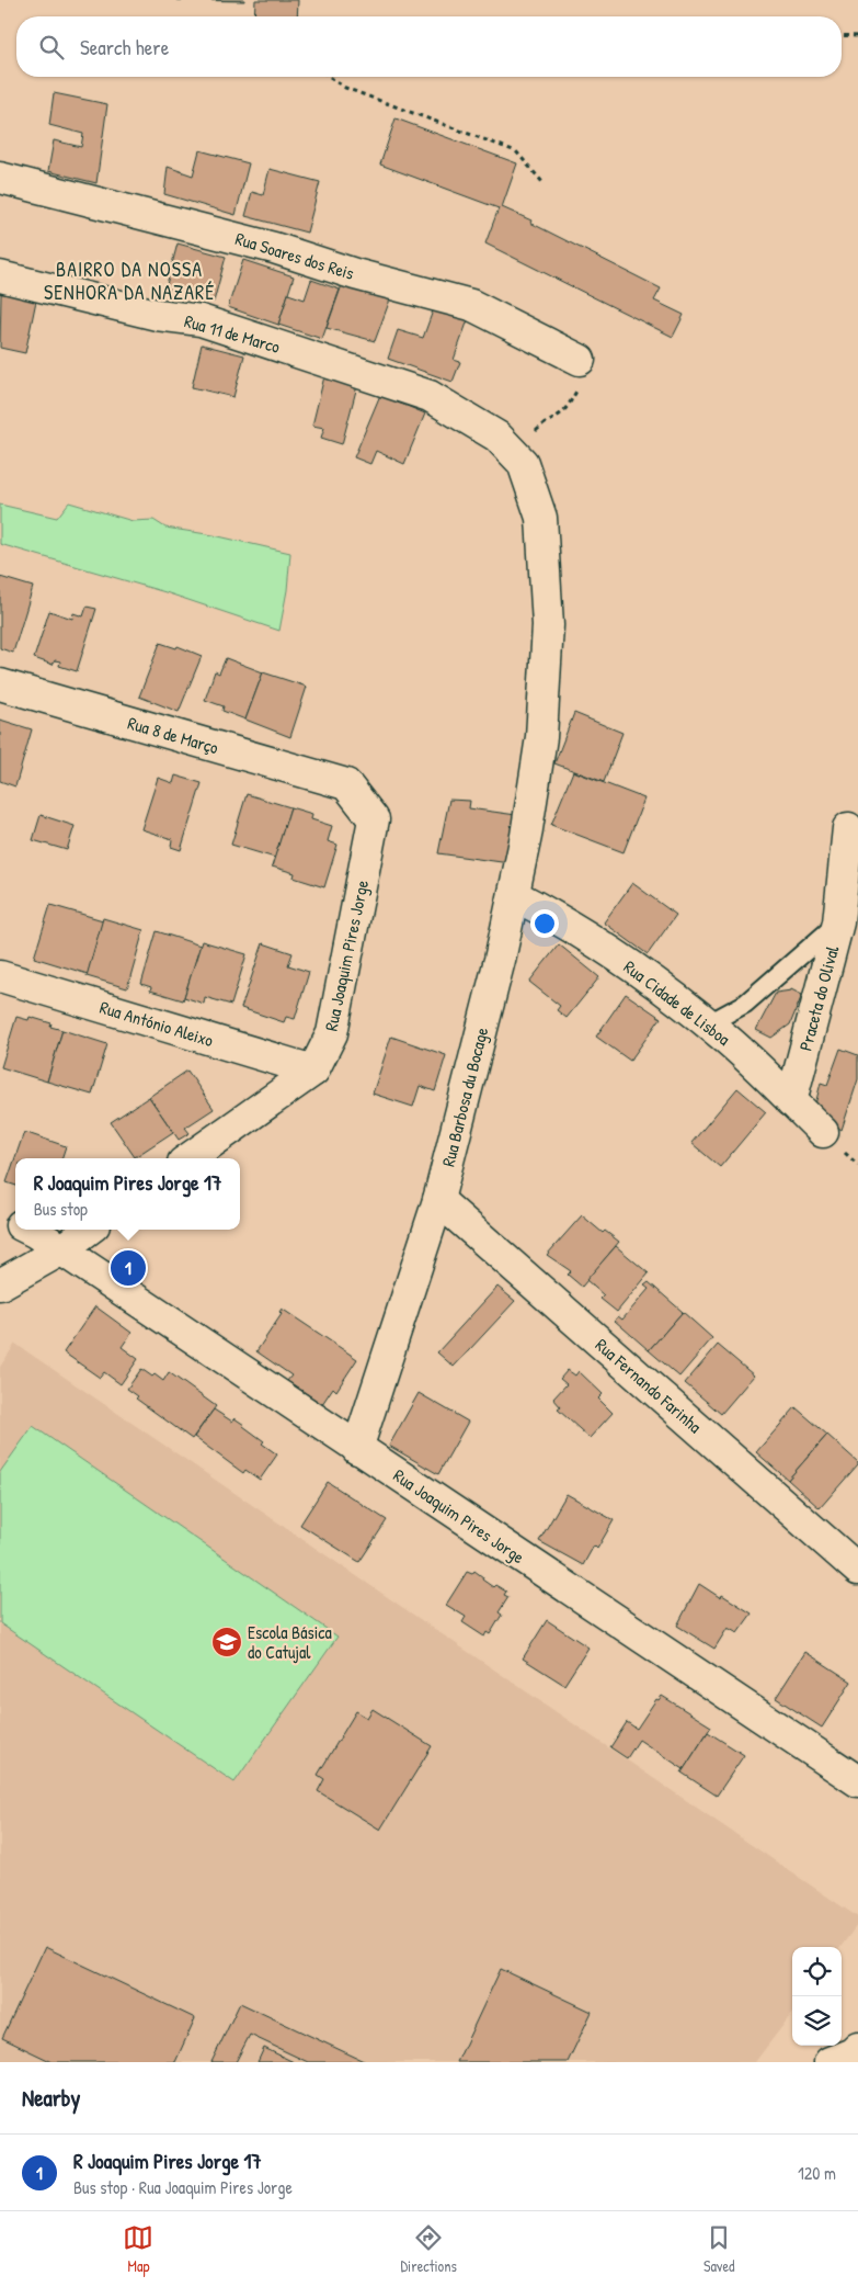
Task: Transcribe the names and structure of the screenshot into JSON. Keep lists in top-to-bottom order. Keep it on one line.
{"streets":{"street":["Rua Soares dos Reis","Rua 11 de Marco","Rua 8 de Março","Rua Joaquim Pires Jorge","Praceta do Olival","Rua Cidade de Lisboa","Rua António Aleixo","Rua Barbosa du Bocage","Rua Fernando Farinha"]},"crossings":[["Rua 11 de Marco","Rua Barbosa du Bocage"],["Rua 8 de Março","Rua Joaquim Pires Jorge"],["Rua Joaquim Pires Jorge","Rua António Aleixo"],["Rua Joaquim Pires Jorge","Rua Barbosa du Bocage"],["Praceta do Olival","Rua Cidade de Lisboa"],["Rua Cidade de Lisboa","Rua Barbosa du Bocage"],["Rua Barbosa du Bocage","Rua Fernando Farinha"]],"districts":["BAIRRO DA NOSSA SENHORA DA NAZARÉ"],"places":{"school or university":["Escola Básica do Catujal"]},"page":{"search":"Search here","popup":["R Joaquim Pires Jorge 17","Bus stop"],"pins":"1","heading":"Nearby","list":[{"mark":"1","name":"R Joaquim Pires Jorge 17","note":"Bus stop · Rua Joaquim Pires Jorge","value":"120 m"}],"nav":["Map","Directions","Saved"]}}
